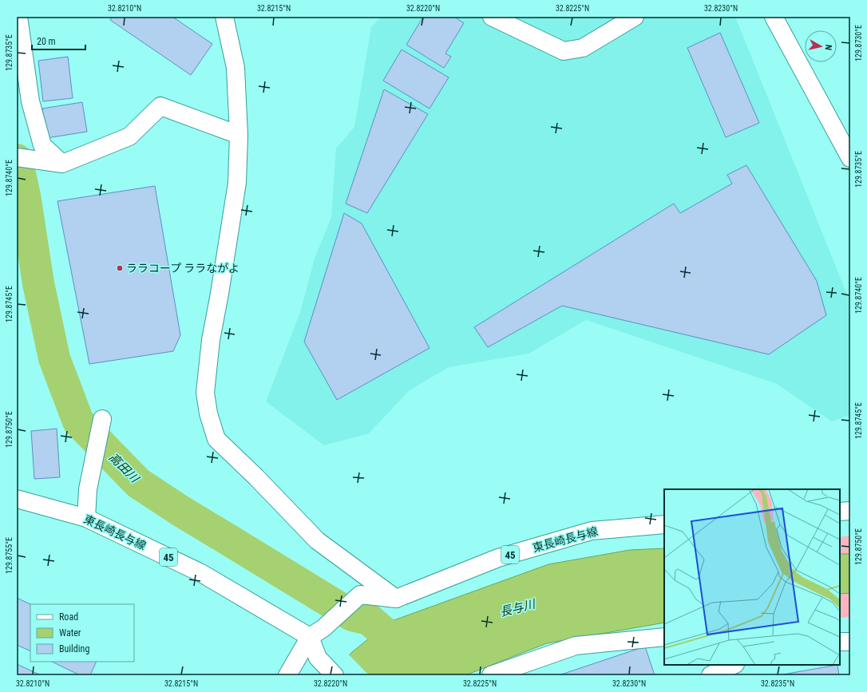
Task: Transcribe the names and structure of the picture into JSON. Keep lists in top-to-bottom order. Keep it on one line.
{"streets":{"street":["東長崎長与線","45"]},"water":["高田川","長与川"],"places":["ララコープ ララながよ"],"legend":["Road","Water","Building"],"scale_bar":"20 m","north":"right","coordinates":["32.8210°N","32.8215°N","32.8220°N","32.8225°N","32.8230°N","129.8730°E","129.8735°E","129.8740°E","129.8745°E","129.8750°E","129.8755°E","32.8235°N"]}
